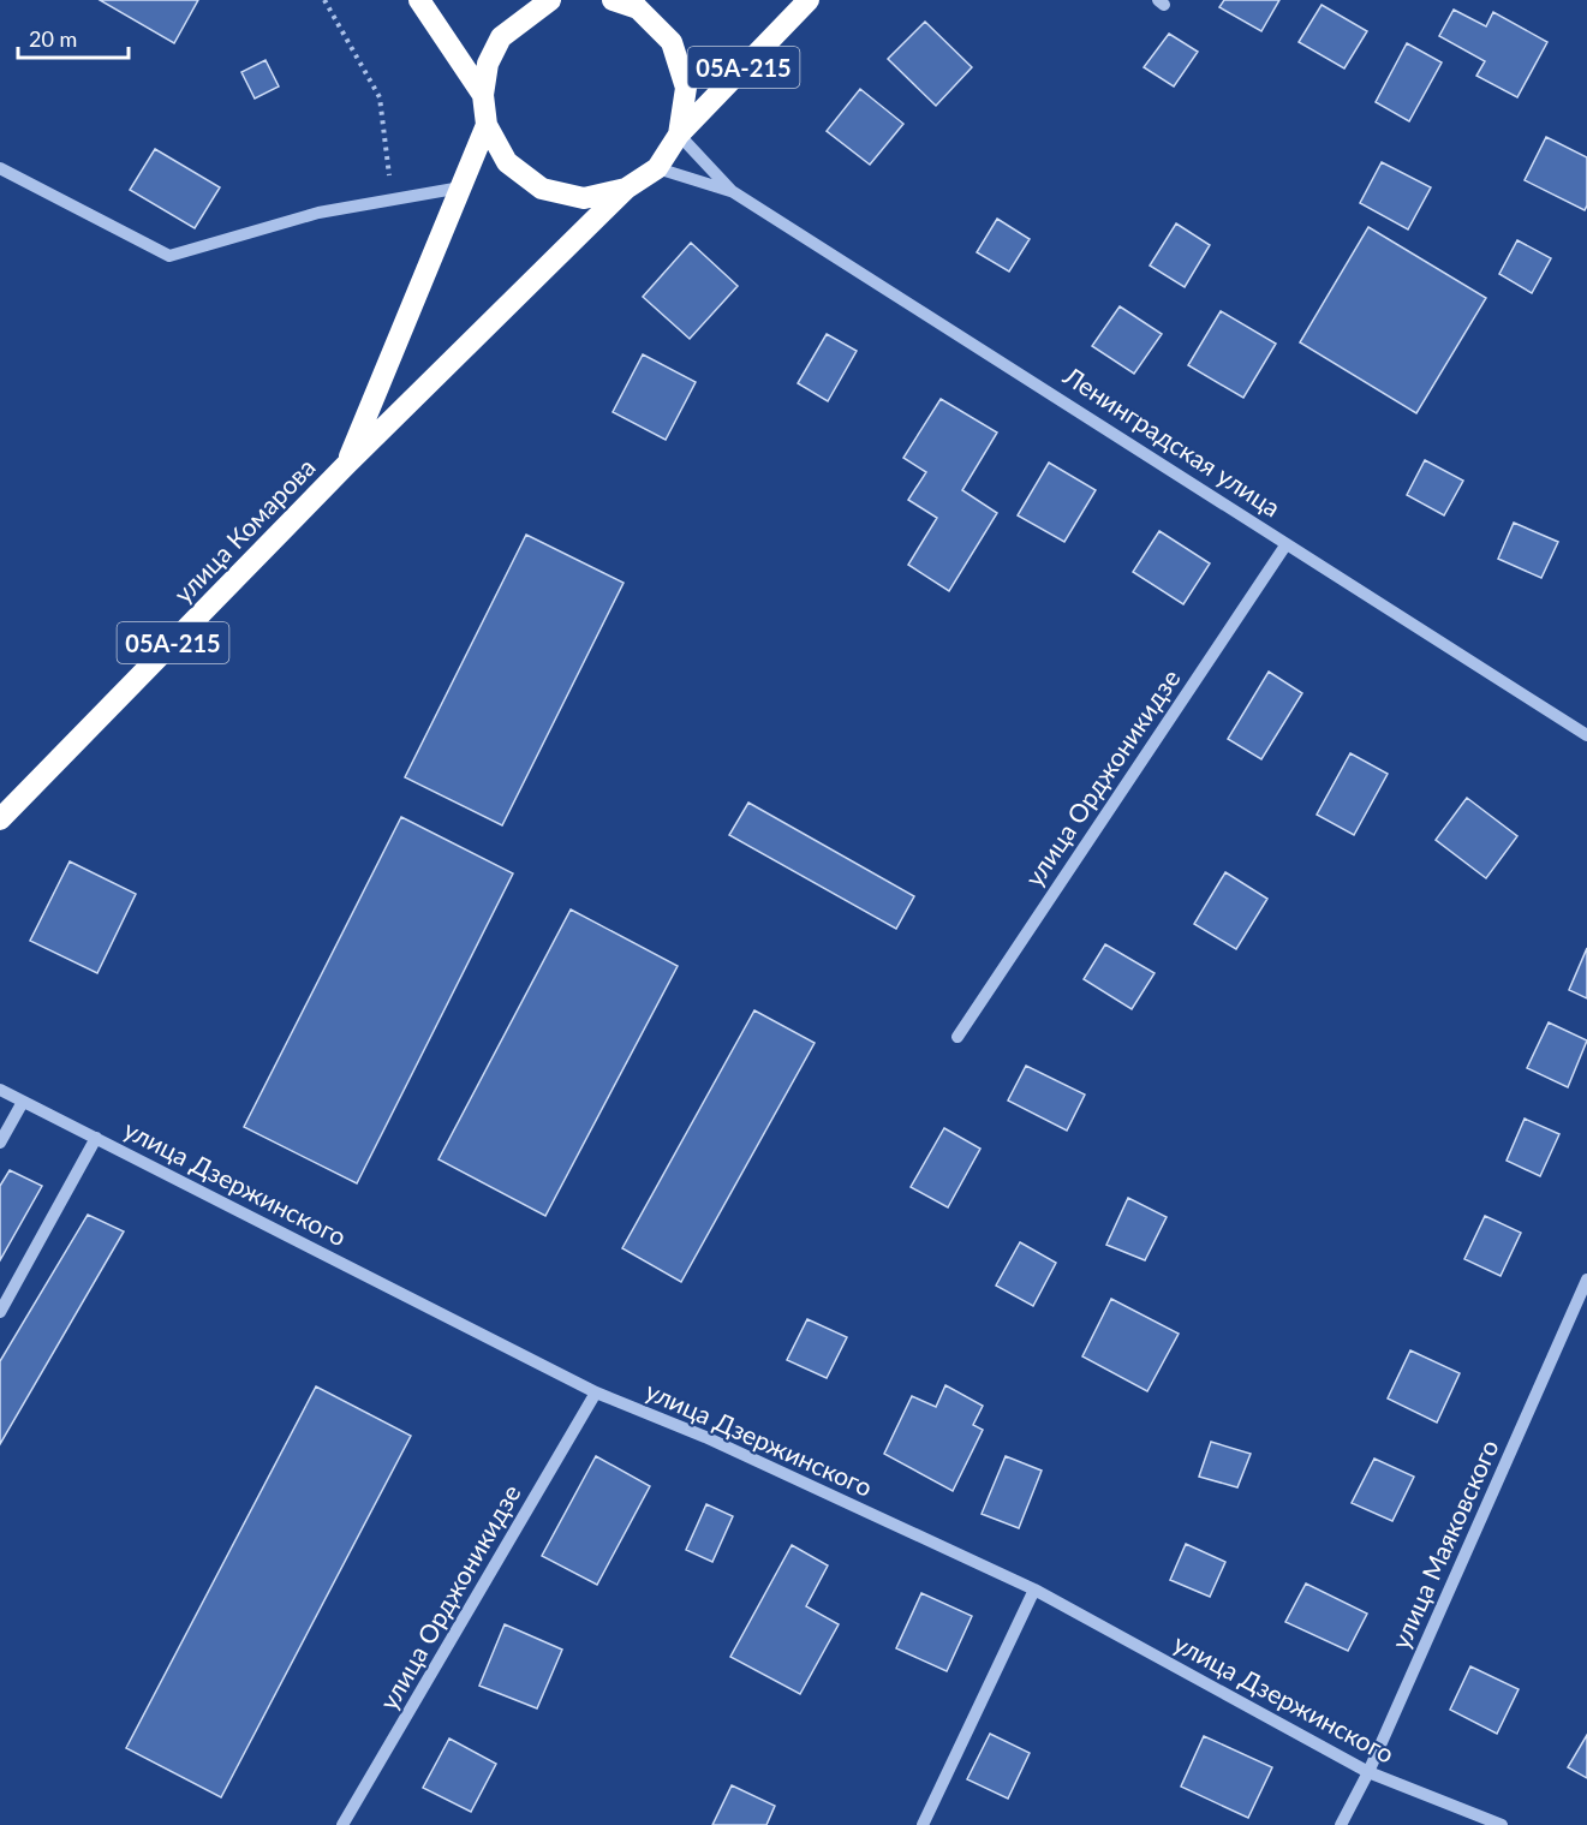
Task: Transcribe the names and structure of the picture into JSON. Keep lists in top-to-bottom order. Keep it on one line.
{"streets":{"highway":["05А-215","улица Комарова"],"street":["Ленинградская улица","улица Орджоникидзе","улица Дзержинского","улица Маяковского"]},"crossings":[["05А-215","Ленинградская улица"],["05А-215","улица Комарова"],["Ленинградская улица","улица Орджоникидзе"],["улица Орджоникидзе","улица Дзержинского"],["улица Дзержинского","улица Маяковского"]],"scale_bar":"20 m"}
